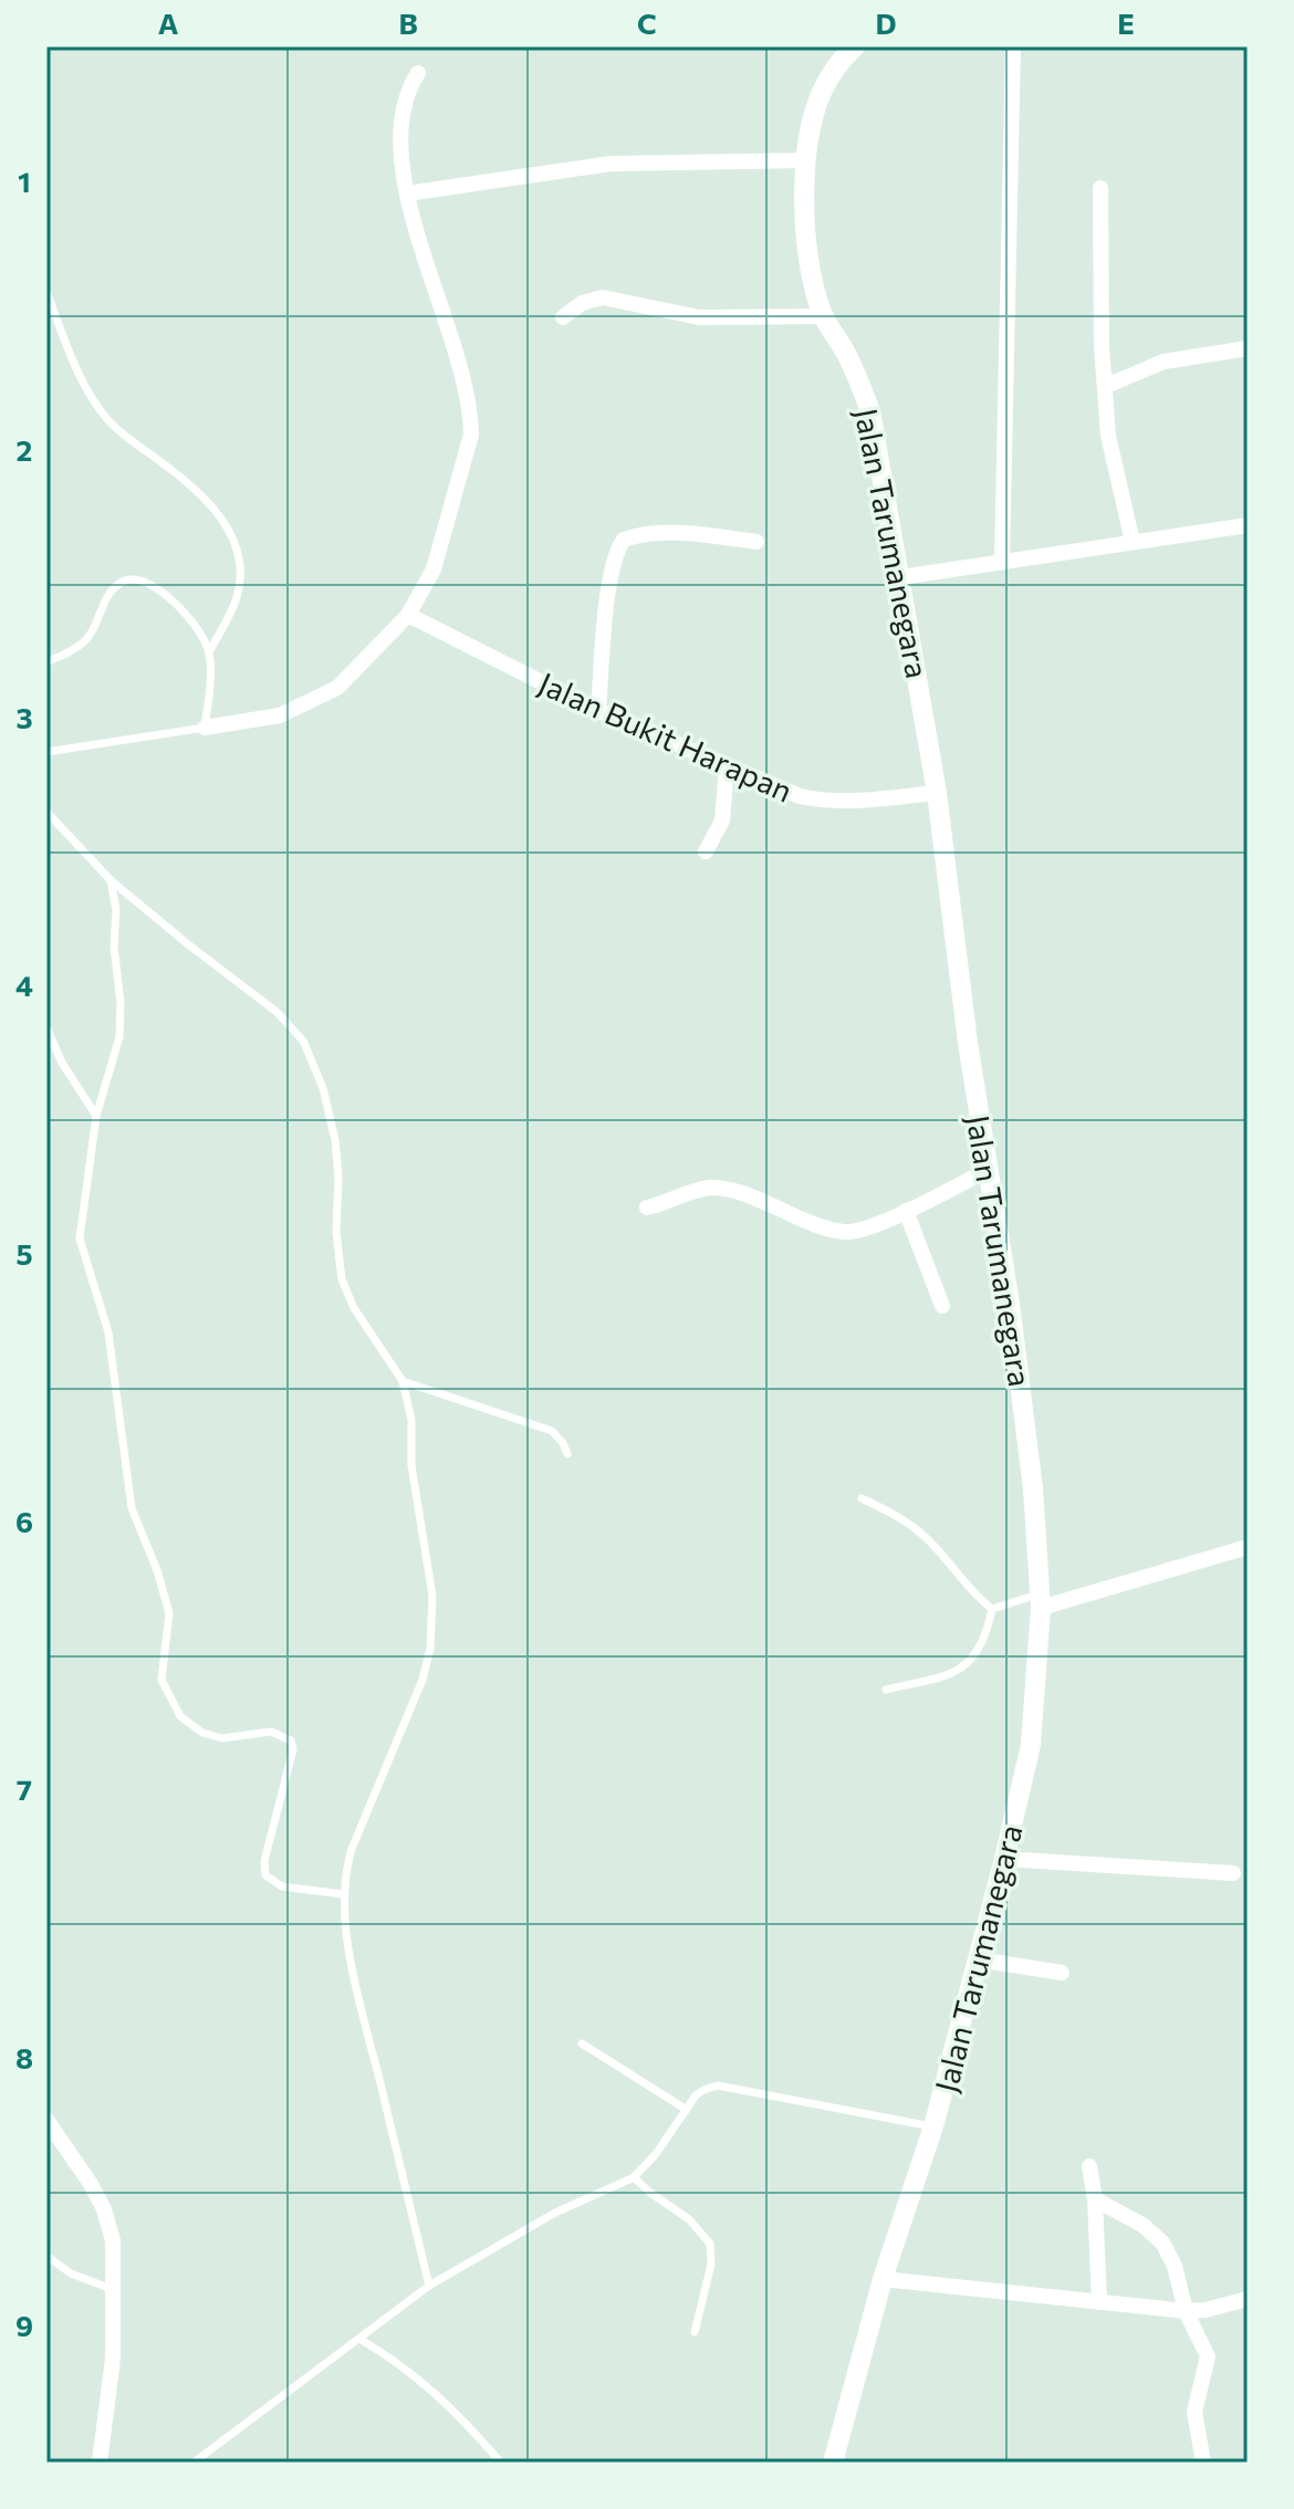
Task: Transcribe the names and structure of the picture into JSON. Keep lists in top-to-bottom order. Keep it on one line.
{"streets":{"street":["Jalan Tarumanegara","Jalan Bukit Harapan"]},"crossings":[["Jalan Tarumanegara","Jalan Bukit Harapan"]],"grid":{"columns":["A","B","C","D","E"],"rows":["1","2","3","4","5","6","7","8","9"]}}
